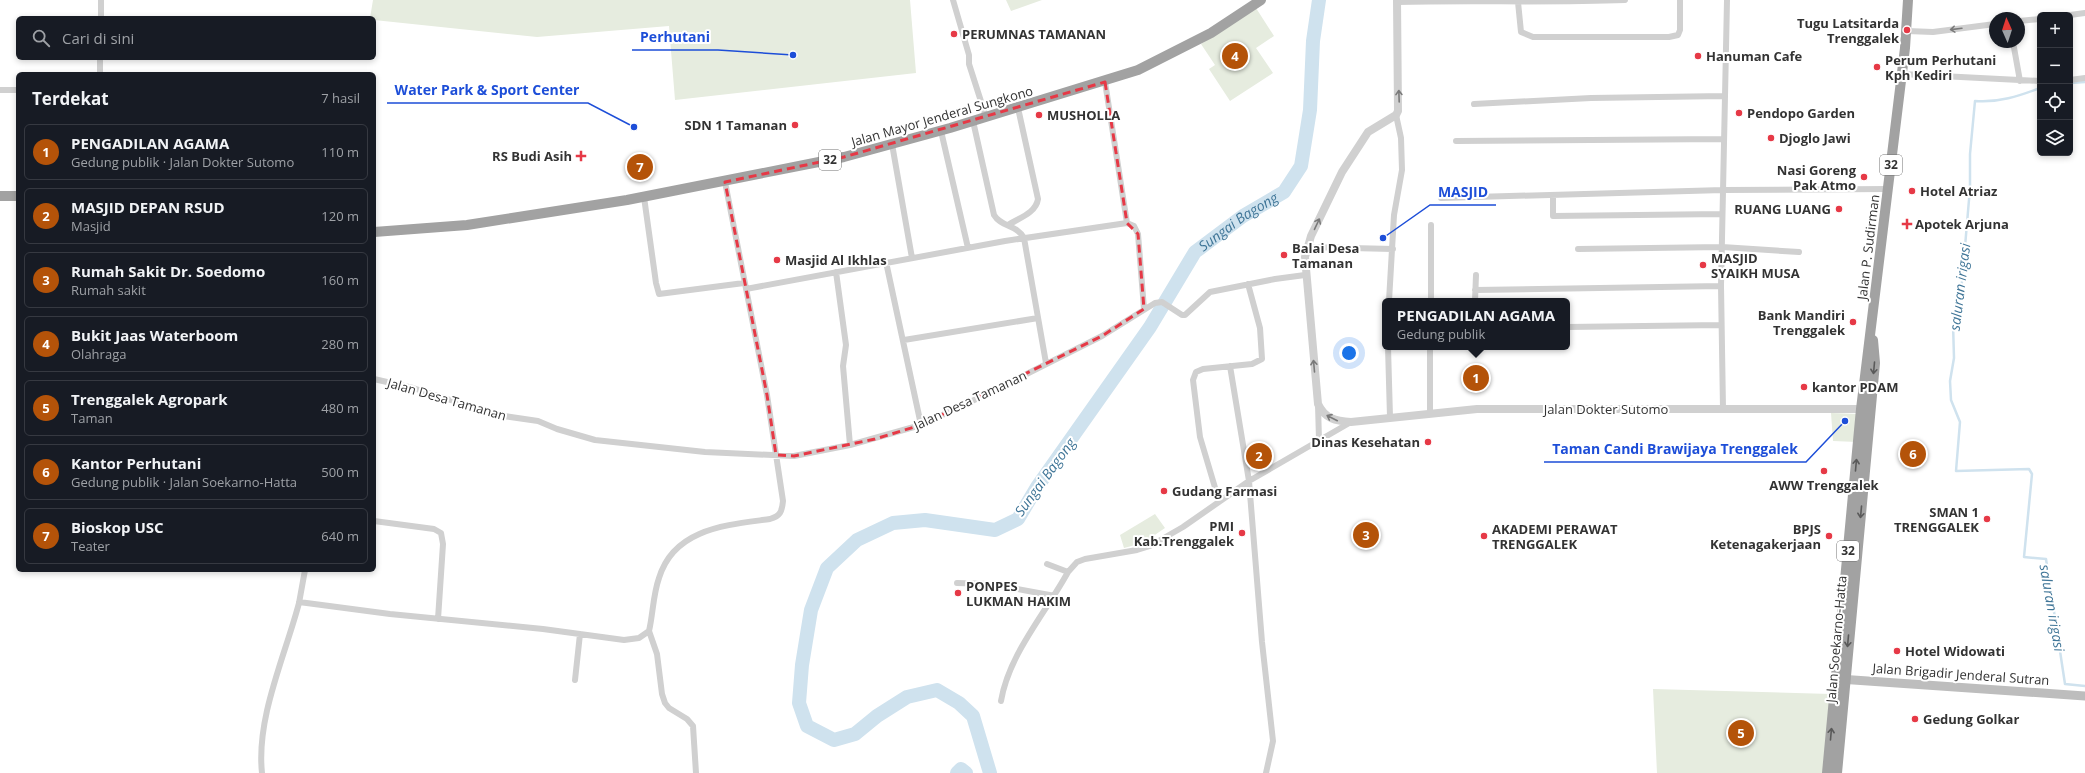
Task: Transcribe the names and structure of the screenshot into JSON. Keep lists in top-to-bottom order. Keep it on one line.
{"streets":{"highway":["Jalan Mayor Jenderal Sungkono","32","Jalan P. Sudirman","Jalan Soekarno-Hatta"],"main road":["Jalan Brigadir Jenderal Sutran"],"street":["Jalan Desa Tamanan","Jalan Dokter Sutomo"]},"crossings":[["Jalan P. Sudirman","Jalan Soekarno-Hatta"],["Jalan Dokter Sutomo","Jalan Soekarno-Hatta"],["Jalan Soekarno-Hatta","Jalan Brigadir Jenderal Sutran"]],"water":["Sungai Bagong","saluran irigasi"],"places":{"other":["Tugu Latsitarda Trenggalek","PERUMNAS TAMANAN","Perhutani","Hanuman Cafe","Perum Perhutani Kph Kediri","Pendopo Garden","MUSHOLLA","SDN 1 Tamanan","Water Park & Sport Center","Djoglo Jawi","Nasi Goreng Pak Atmo","Hotel Atriaz","RUANG LUANG","MASJID","Balai Desa Tamanan","Masjid Al Ikhlas","MASJID SYAIKH MUSA","Bank Mandiri Trenggalek","kantor PDAM","Taman Candi Brawijaya Trenggalek","Dinas Kesehatan","AWW Trenggalek","Gudang Farmasi","SMAN 1 TRENGGALEK","PMI Kab.Trenggalek","AKADEMI PERAWAT TRENGGALEK","BPJS Ketenagakerjaan","PONPES LUKMAN HAKIM","Hotel Widowati","Gedung Golkar"],"health":["RS Budi Asih","Apotek Arjuna"]},"north":"top","page":{"map_buttons":["+","−"],"search":"Cari di sini","pins":["4","7","1","6","2","3","5"],"heading":["Terdekat","7 hasil"],"list":[{"mark":"1","name":"PENGADILAN AGAMA","note":"Gedung publik · Jalan Dokter Sutomo","value":"110 m"},{"mark":"2","name":"MASJID DEPAN RSUD","note":"Masjid","value":"120 m"},{"mark":"3","name":"Rumah Sakit Dr. Soedomo","note":"Rumah sakit","value":"160 m"},{"mark":"4","name":"Bukit Jaas Waterboom","note":"Olahraga","value":"280 m"},{"mark":"5","name":"Trenggalek Agropark","note":"Taman","value":"480 m"},{"mark":"6","name":"Kantor Perhutani","note":"Gedung publik · Jalan Soekarno-Hatta","value":"500 m"},{"mark":"7","name":"Bioskop USC","note":"Teater","value":"640 m"}],"popup":["PENGADILAN AGAMA","Gedung publik"]}}
